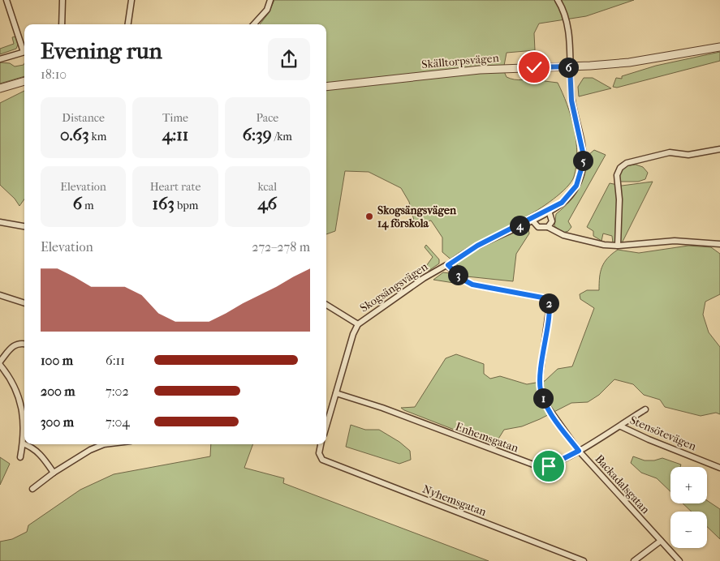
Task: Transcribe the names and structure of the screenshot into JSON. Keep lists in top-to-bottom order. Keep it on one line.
{"streets":{"street":["Skälltorpsvägen","Skogsängsvägen","Stensötevägen","Enhemsgatan","Backadalsgatan","Nyhemsgatan"]},"crossings":[["Skälltorpsvägen","Skogsängsvägen"],["Skogsängsvägen","Enhemsgatan"],["Skogsängsvägen","Backadalsgatan"],["Stensötevägen","Enhemsgatan"],["Enhemsgatan","Backadalsgatan"]],"places":["Skogsängsvägen 14 förskola"],"page":{"heading":["Evening run","18:10"],"pins":["6","5","4","3","2","1"],"stats":[["Distance","0.63 km"],["Time","4:11"],["Pace","6:39 /km"],["Elevation","6 m"],["Heart rate","163 bpm"],["kcal","46"]],"chart":["Elevation","272–278 m"],"list":[{"name":"100 m","note":"6:11"},{"name":"200 m","note":"7:02"},{"name":"300 m","note":"7:04"}],"map_buttons":["+","−"]}}
